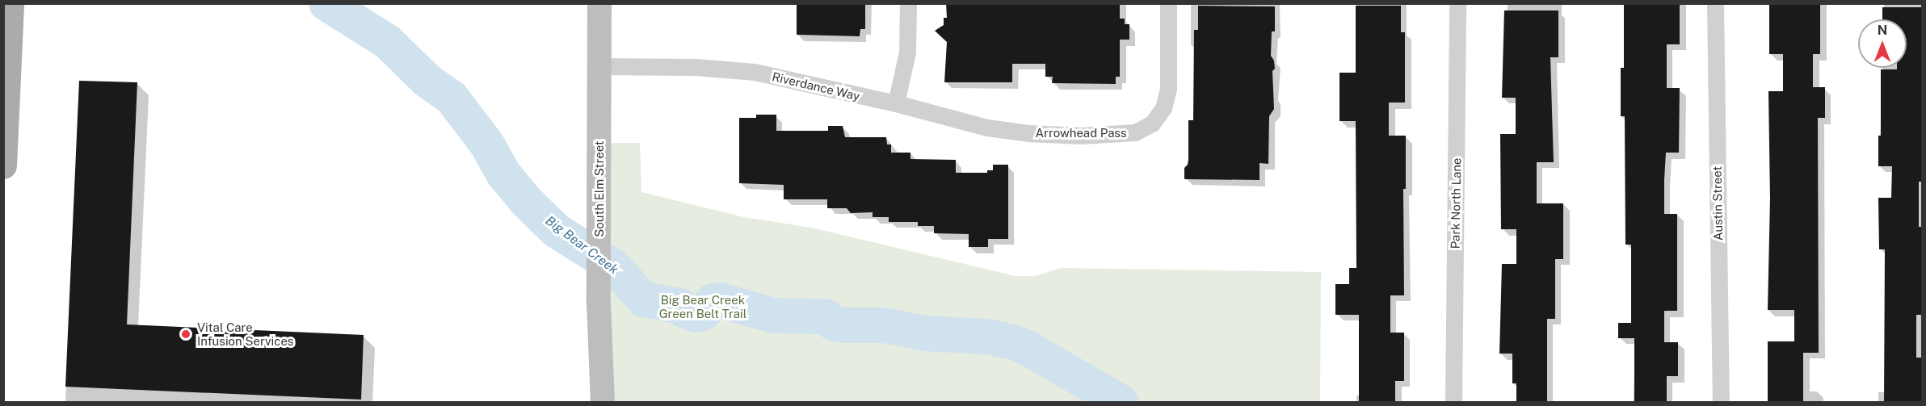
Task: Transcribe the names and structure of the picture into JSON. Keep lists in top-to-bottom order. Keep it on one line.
{"streets":{"street":["Riverdance Way","Arrowhead Pass","South Elm Street","Park North Lane","Austin Street"]},"crossings":[["Riverdance Way","Arrowhead Pass"],["Riverdance Way","South Elm Street"]],"water":["Big Bear Creek"],"parks":["Big Bear Creek Green Belt Trail"],"places":["Vital Care Infusion Services"],"north":"top"}
